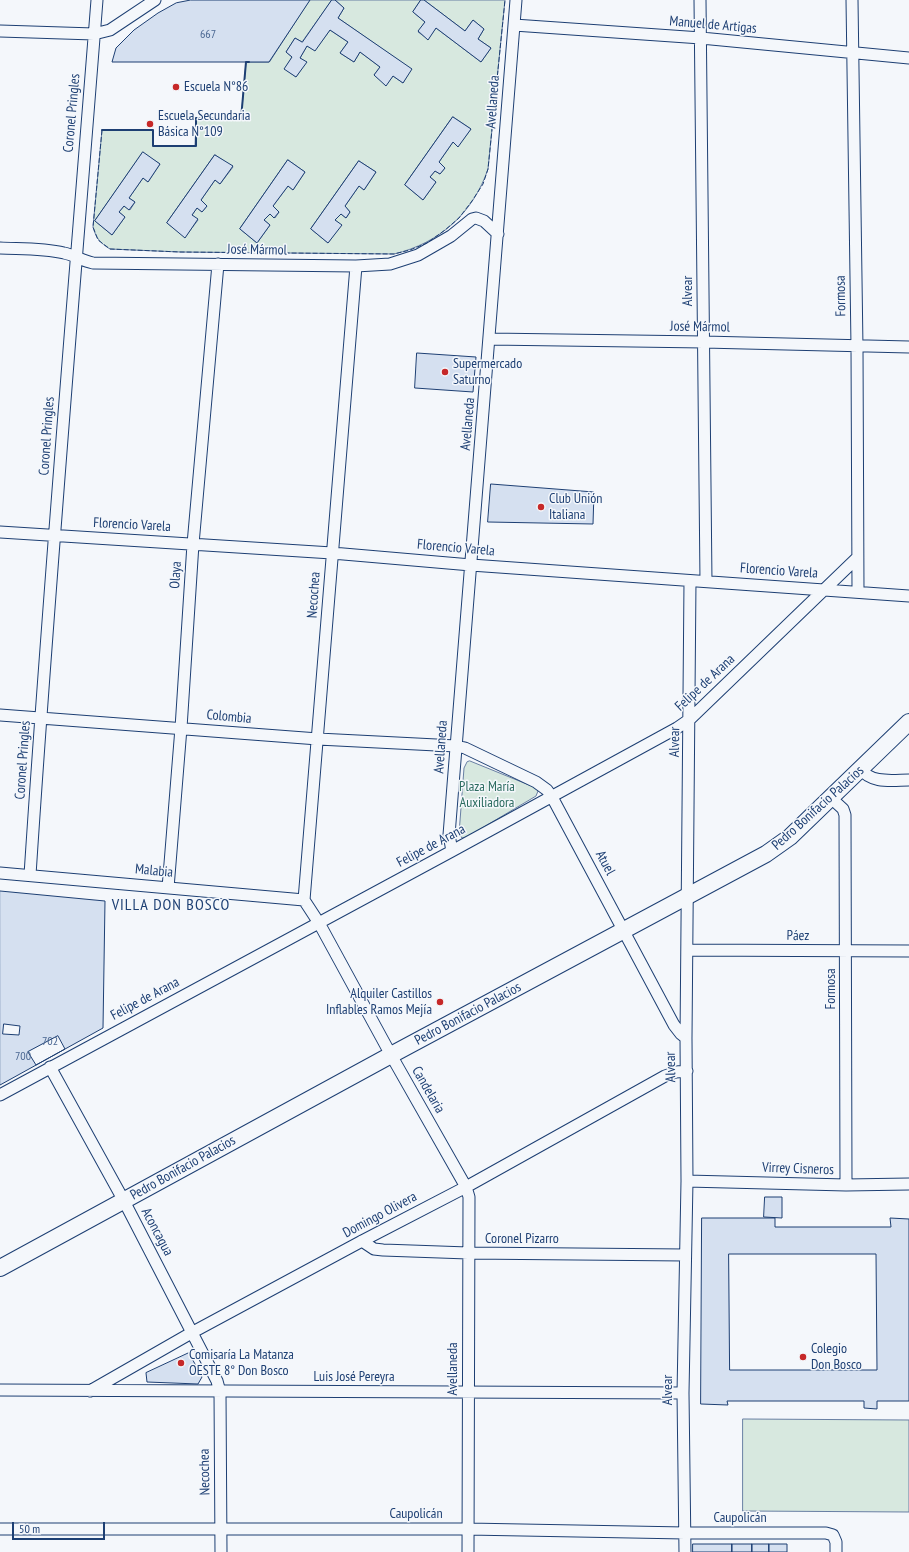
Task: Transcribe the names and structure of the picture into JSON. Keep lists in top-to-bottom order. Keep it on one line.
{"streets":{"street":["Manuel de Artigas","Avellaneda","Coronel Pringles","José Mármol","Alvear","Formosa","Florencio Varela","Olaya","Necochea","Felipe de Arana","Colombia","Pedro Bonifacio Palacios","Atuel","Malabia","Páez","Candelaria","Virrey Cisneros","Domingo Olivera","Aconcagua","Coronel Pizarro","Luis José Pereyra","Caupolicán"]},"crossings":[["Manuel de Artigas","Avellaneda"],["Manuel de Artigas","Alvear"],["Manuel de Artigas","Formosa"],["Avellaneda","José Mármol"],["Avellaneda","Florencio Varela"],["Avellaneda","Felipe de Arana"],["Avellaneda","Colombia"],["Avellaneda","Atuel"],["Avellaneda","Candelaria"],["Avellaneda","Domingo Olivera"],["Avellaneda","Coronel Pizarro"],["Avellaneda","Luis José Pereyra"],["Avellaneda","Caupolicán"],["Coronel Pringles","José Mármol"],["Coronel Pringles","Florencio Varela"],["Coronel Pringles","Colombia"],["Coronel Pringles","Malabia"],["José Mármol","Alvear"],["José Mármol","Formosa"],["José Mármol","Olaya"],["José Mármol","Necochea"],["Alvear","Florencio Varela"],["Alvear","Felipe de Arana"],["Alvear","Pedro Bonifacio Palacios"],["Alvear","Atuel"],["Alvear","Páez"],["Alvear","Virrey Cisneros"],["Alvear","Domingo Olivera"],["Alvear","Coronel Pizarro"],["Alvear","Luis José Pereyra"],["Alvear","Caupolicán"],["Formosa","Florencio Varela"],["Formosa","Felipe de Arana"],["Formosa","Pedro Bonifacio Palacios"],["Formosa","Páez"],["Formosa","Virrey Cisneros"],["Florencio Varela","Olaya"],["Florencio Varela","Necochea"],["Florencio Varela","Felipe de Arana"],["Olaya","Colombia"],["Olaya","Malabia"],["Necochea","Colombia"],["Necochea","Malabia"],["Necochea","Aconcagua"],["Necochea","Luis José Pereyra"],["Necochea","Caupolicán"],["Felipe de Arana","Atuel"],["Felipe de Arana","Candelaria"],["Felipe de Arana","Aconcagua"],["Colombia","Atuel"],["Pedro Bonifacio Palacios","Atuel"],["Pedro Bonifacio Palacios","Candelaria"],["Pedro Bonifacio Palacios","Aconcagua"],["Candelaria","Domingo Olivera"],["Domingo Olivera","Aconcagua"],["Domingo Olivera","Coronel Pizarro"],["Domingo Olivera","Luis José Pereyra"],["Aconcagua","Luis José Pereyra"]],"districts":["VILLA DON BOSCO"],"parks":["Plaza María Auxiliadora"],"places":["Escuela N°86","Escuela Secundaria Básica N°109","Supermercado Saturno","Club Unión Italiana","Alquiler Castillos Inflables Ramos Mejía","Colegio Don Bosco","Comisaría La Matanza OESTE 8° Don Bosco"],"house_numbers":["667","702","700"],"scale_bar":"50 m"}
